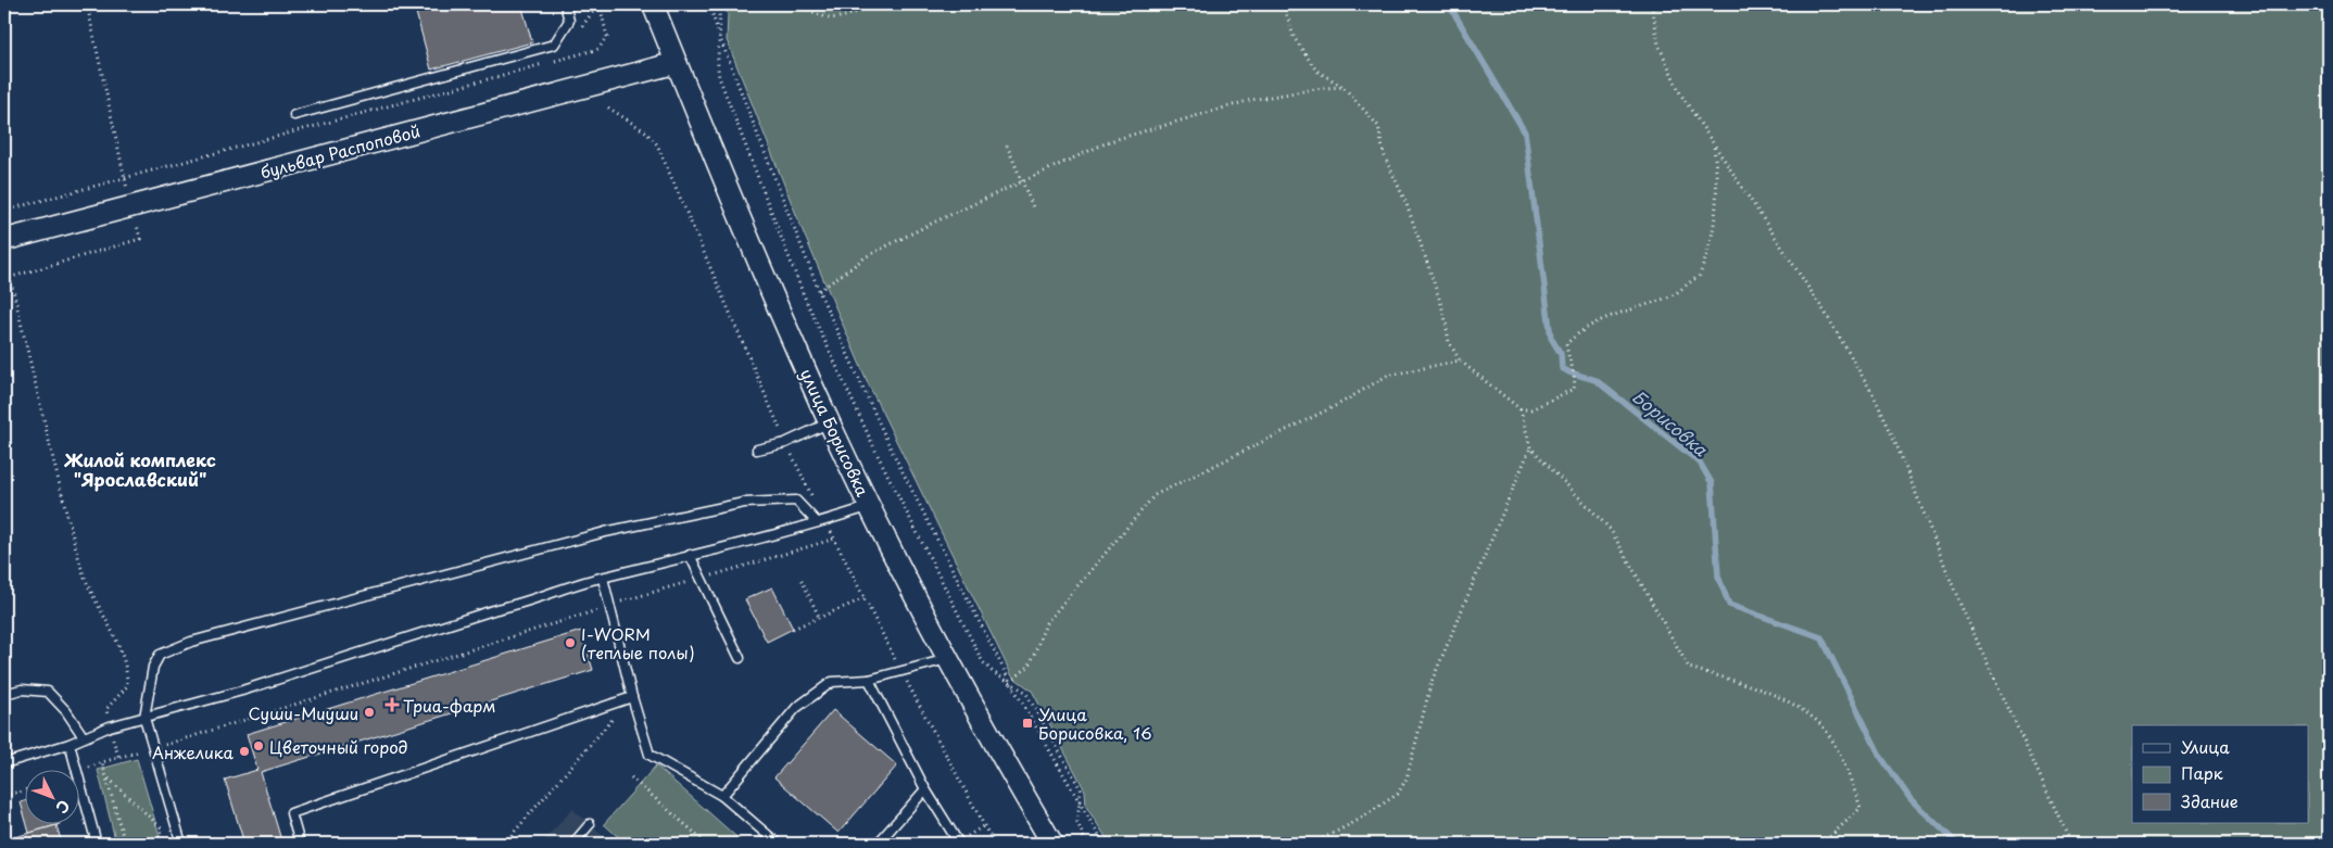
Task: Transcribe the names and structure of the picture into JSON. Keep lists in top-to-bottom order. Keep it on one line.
{"streets":{"street":["бульвар Распоповой","улица Борисовка"]},"crossings":[["бульвар Распоповой","улица Борисовка"]],"districts":["Жилой комплекс \"Ярославский\""],"water":["Борисовка"],"places":{"other":["I-WORM (теплые полы)","Суши-Миуши","Цветочный город","Анжелика"],"health":["Триа-фарм"],"transit":["Улица Борисовка, 16"]},"legend":["Улица","Парк","Здание"],"north":"bottom right"}
